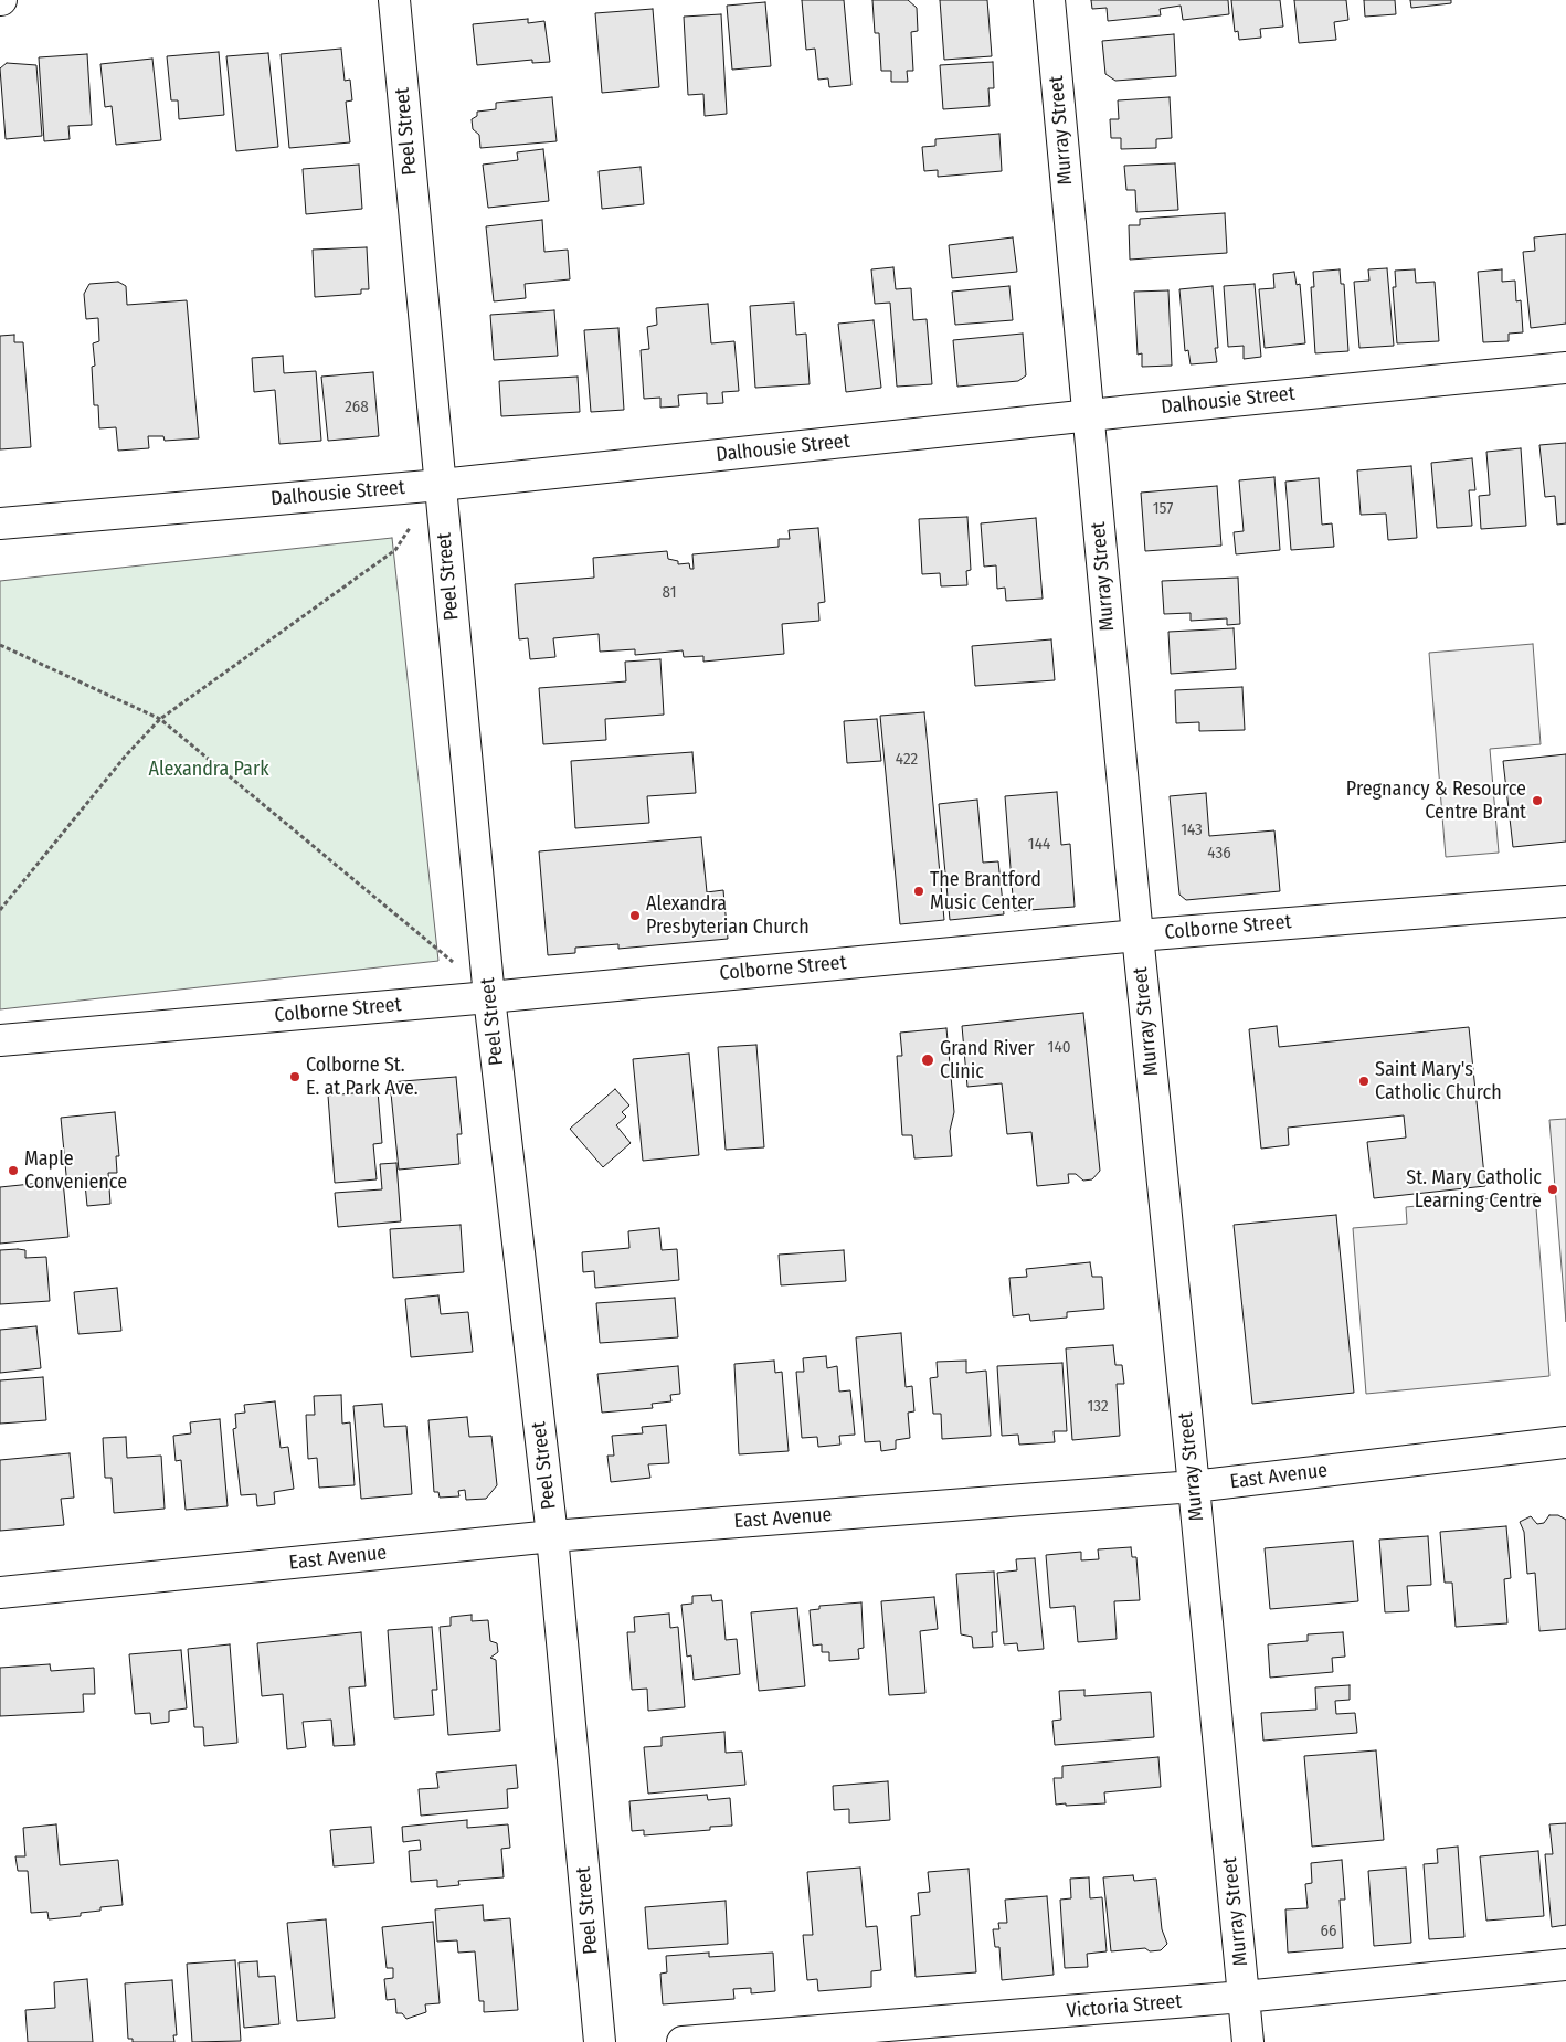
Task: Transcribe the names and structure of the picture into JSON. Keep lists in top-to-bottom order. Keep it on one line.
{"streets":{"street":["Murray Street","Peel Street","Dalhousie Street","Colborne Street","East Avenue","Victoria Street"]},"crossings":[["Murray Street","Dalhousie Street"],["Murray Street","Colborne Street"],["Murray Street","East Avenue"],["Murray Street","Victoria Street"],["Peel Street","Dalhousie Street"],["Peel Street","Colborne Street"],["Peel Street","East Avenue"]],"parks":["Alexandra Park"],"places":["Pregnancy & Resource Centre Brant","The Brantford Music Center","Alexandra Presbyterian Church","Grand River Clinic","Colborne St. E. at Park Ave.","Saint Mary's Catholic Church","Maple Convenience","St. Mary Catholic Learning Centre"],"house_numbers":["268","157","81","422","143","144","436","140","132","66"]}
